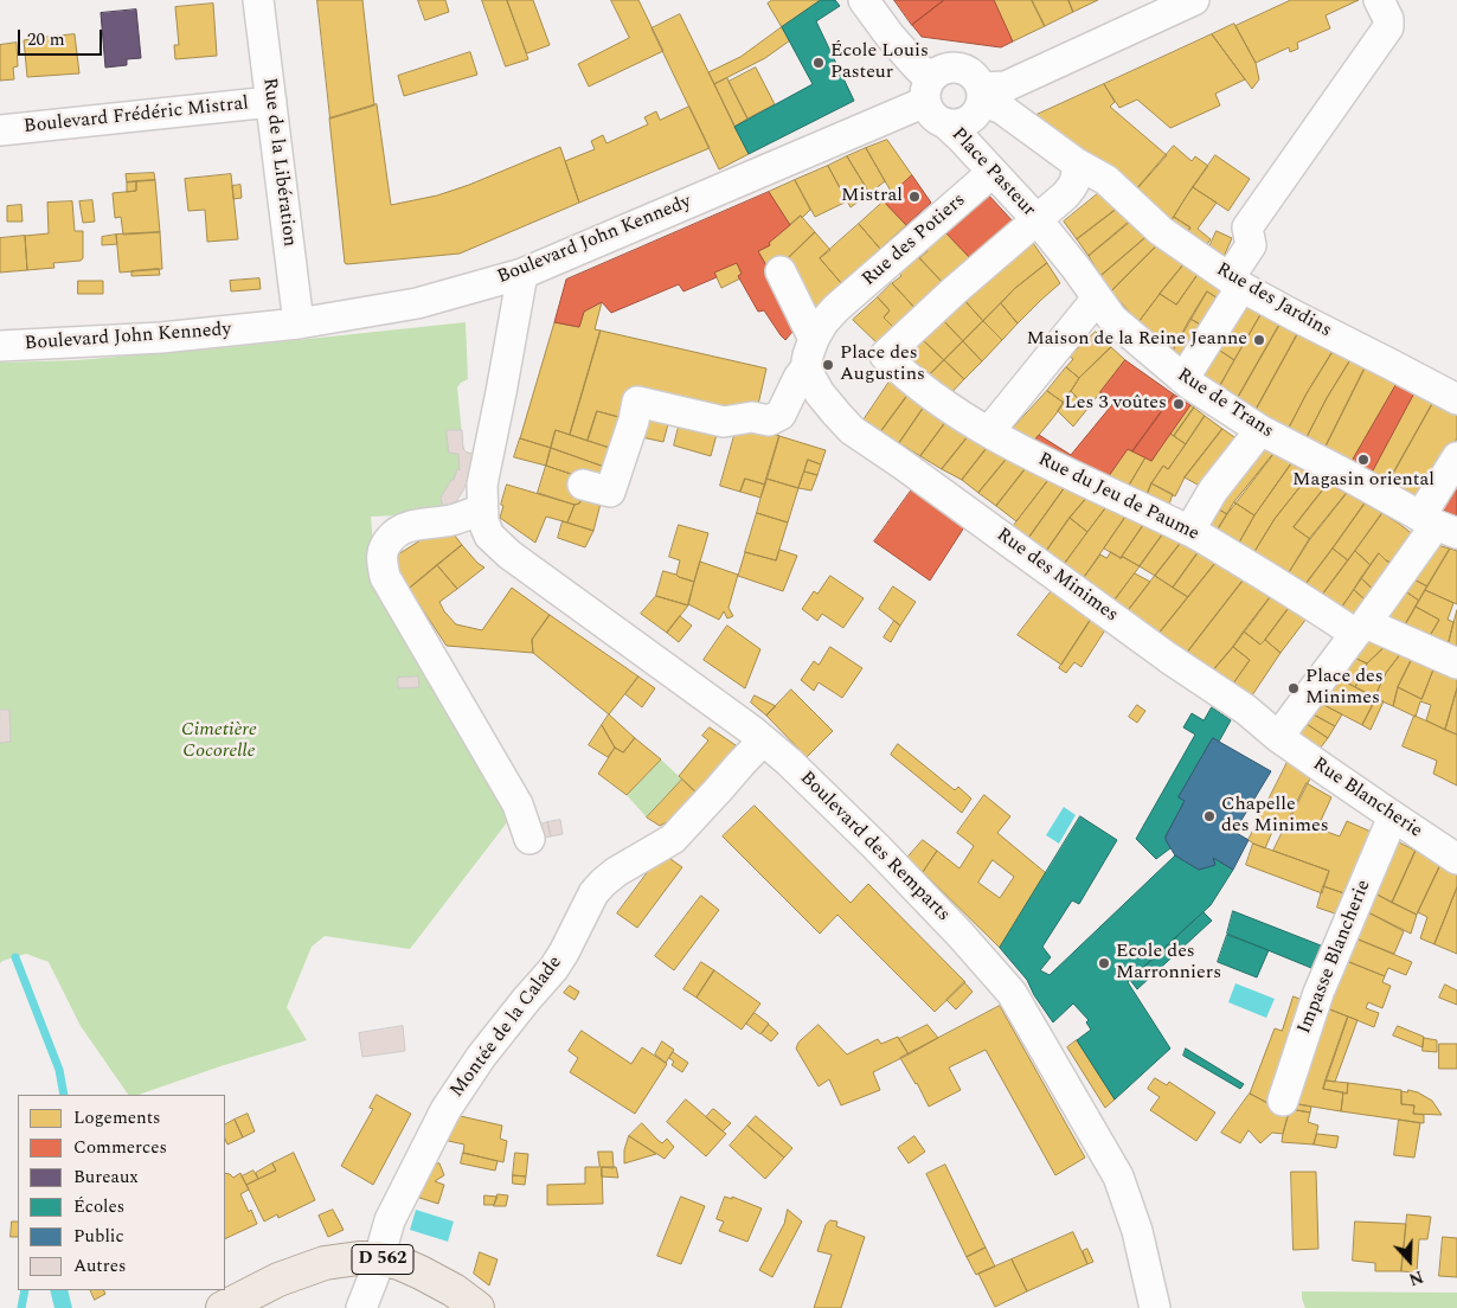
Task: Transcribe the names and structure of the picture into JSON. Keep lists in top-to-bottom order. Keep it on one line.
{"streets":{"main road":["D 562"],"street":["Boulevard Frédéric Mistral","Rue de la Libération","Place Pasteur","Boulevard John Kennedy","Rue des Potiers","Rue des Jardins","Rue de Trans","Rue du Jeu de Paume","Rue des Minimes","Rue Blancherie","Boulevard des Remparts","Impasse Blancherie","Montée de la Calade"]},"crossings":[["Boulevard Frédéric Mistral","Rue de la Libération"],["Rue de la Libération","Boulevard John Kennedy"],["Place Pasteur","Boulevard John Kennedy"],["Place Pasteur","Rue des Potiers"],["Place Pasteur","Rue des Jardins"],["Place Pasteur","Rue de Trans"],["Place Pasteur","Rue du Jeu de Paume"],["Rue de Trans","Rue du Jeu de Paume"],["Rue des Minimes","Rue Blancherie"],["Rue Blancherie","Impasse Blancherie"],["Boulevard des Remparts","Montée de la Calade"],["Montée de la Calade","D 562"]],"parks":["Cimetière Cocorelle"],"places":["École Louis Pasteur","Mistral","Maison de la Reine Jeanne","Place des Augustins","Les 3 voûtes","Magasin oriental","Place des Minimes","Chapelle des Minimes","Ecole des Marronniers"],"legend":["Logements","Commerces","Bureaux","Écoles","Public","Autres"],"scale_bar":"20 m","north":"bottom"}
